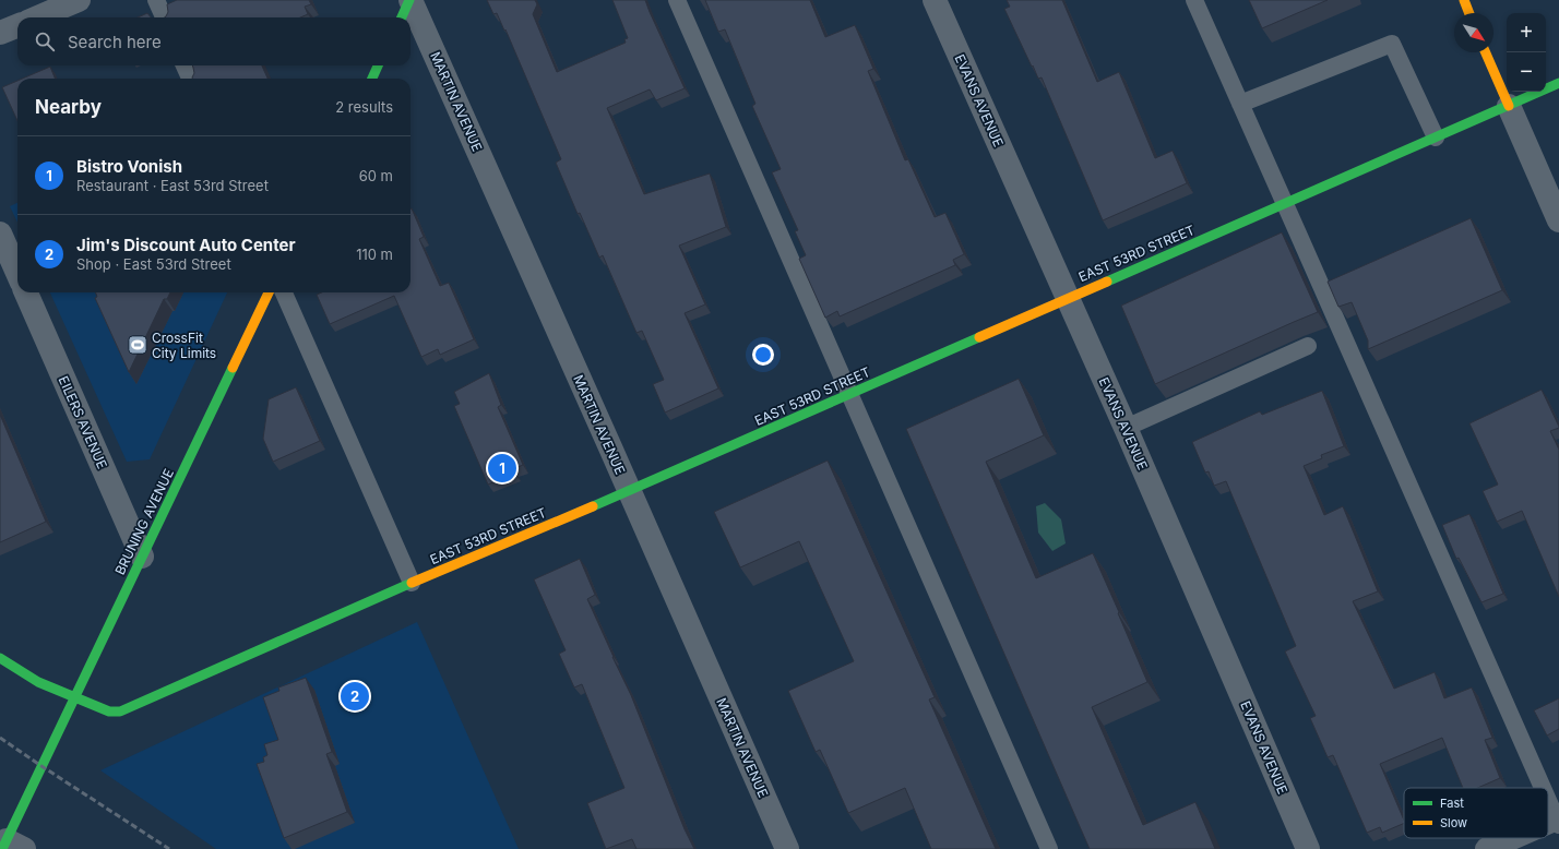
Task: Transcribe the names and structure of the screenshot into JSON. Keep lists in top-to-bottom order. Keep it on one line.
{"streets":{"street":["EVANS AVENUE","MARTIN AVENUE","EAST 53RD STREET","EILERS AVENUE","BRUNING AVENUE"]},"crossings":[["EVANS AVENUE","EAST 53RD STREET"],["MARTIN AVENUE","EAST 53RD STREET"],["EAST 53RD STREET","BRUNING AVENUE"],["EILERS AVENUE","BRUNING AVENUE"]],"places":{"sports":["CrossFit City Limits"]},"legend":["Fast","Slow"],"north":"bottom right","page":{"map_buttons":["+","−"],"search":"Search here","heading":["Nearby","2 results"],"list":[{"mark":"1","name":"Bistro Vonish","note":"Restaurant · East 53rd Street","value":"60 m"},{"mark":"2","name":"Jim's Discount Auto Center","note":"Shop · East 53rd Street","value":"110 m"}],"pins":["1","2"]}}
